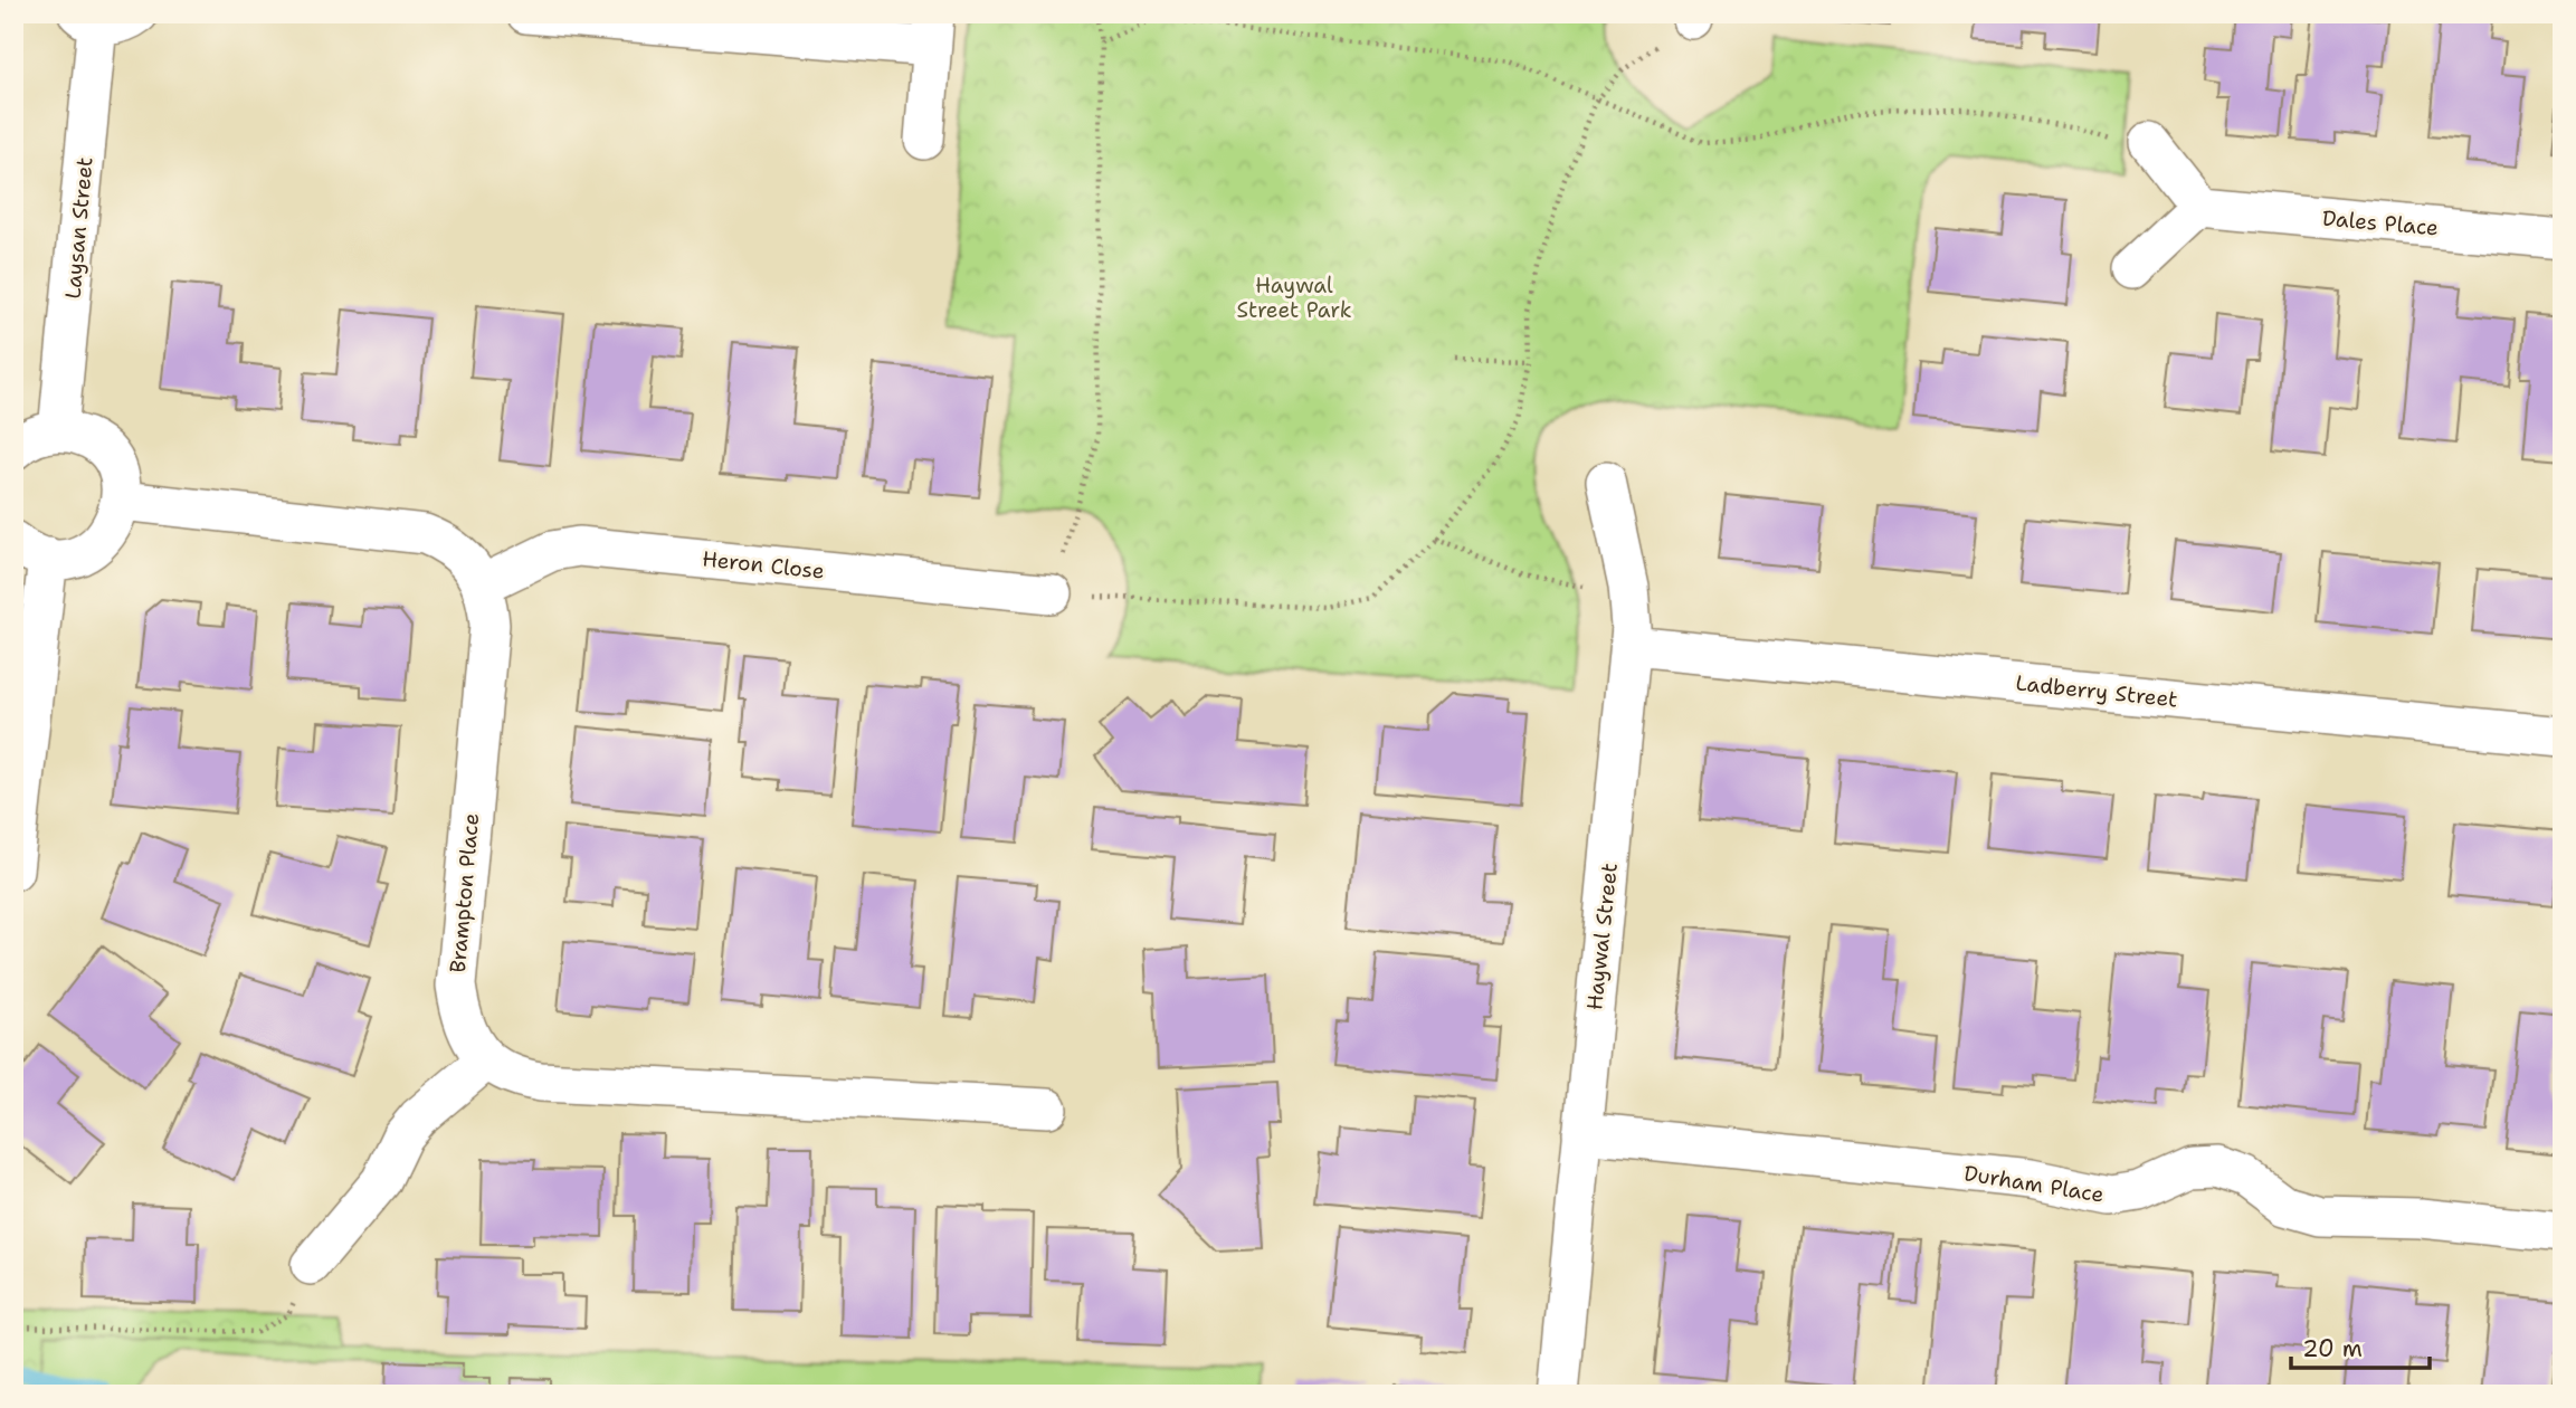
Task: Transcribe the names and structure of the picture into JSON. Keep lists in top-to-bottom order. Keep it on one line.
{"streets":{"street":["Dales Place","Laysan Street","Heron Close","Ladberry Street","Brampton Place","Haywal Street","Durham Place"]},"crossings":[["Heron Close","Brampton Place"],["Ladberry Street","Haywal Street"],["Haywal Street","Durham Place"]],"parks":["Haywal Street Park"],"scale_bar":"20 m"}
